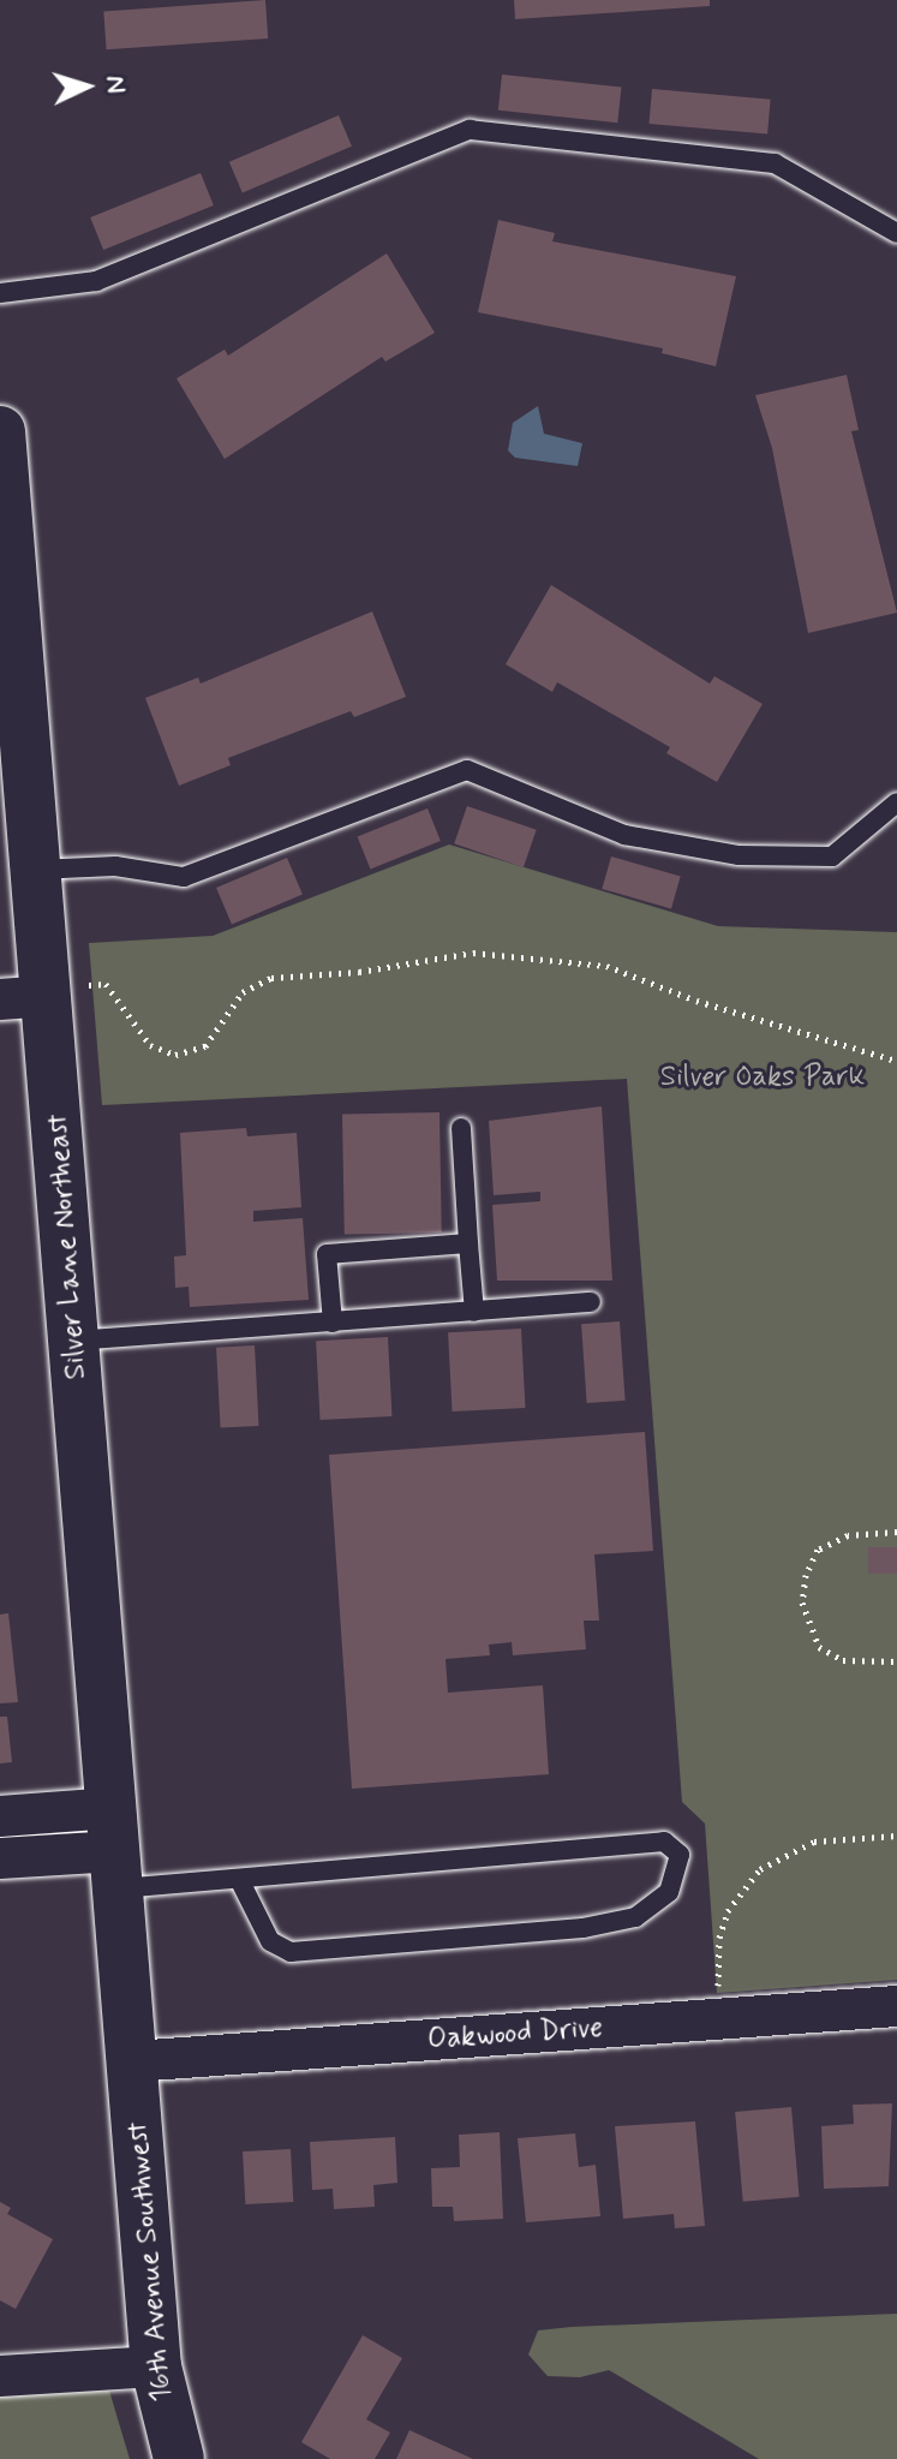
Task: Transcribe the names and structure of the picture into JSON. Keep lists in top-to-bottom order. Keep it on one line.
{"streets":{"street":["Silver Lane Northeast","Oakwood Drive","16th Avenue Southwest"]},"crossings":[["Silver Lane Northeast","Oakwood Drive"],["Silver Lane Northeast","16th Avenue Southwest"],["Oakwood Drive","16th Avenue Southwest"]],"parks":["Silver Oaks Park"],"north":"right"}
